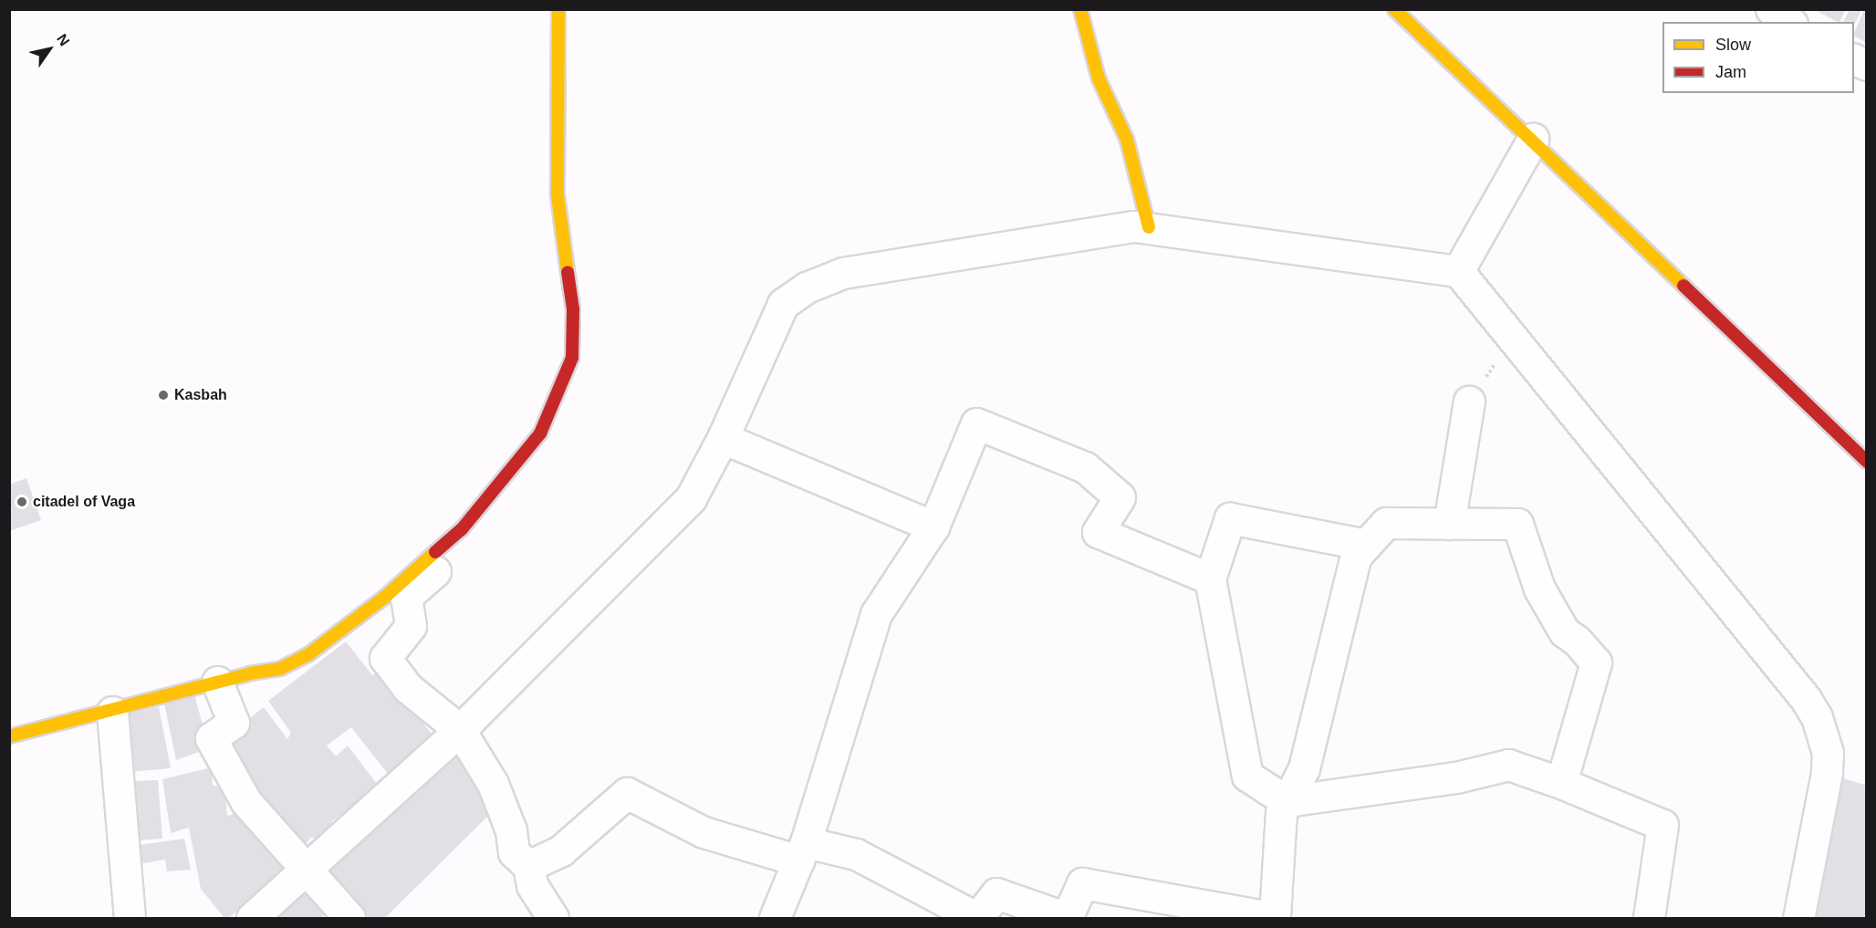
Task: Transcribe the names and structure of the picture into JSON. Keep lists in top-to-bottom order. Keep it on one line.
{"places":["Kasbah","citadel of Vaga"],"legend":["Slow","Jam"],"north":"top right"}
